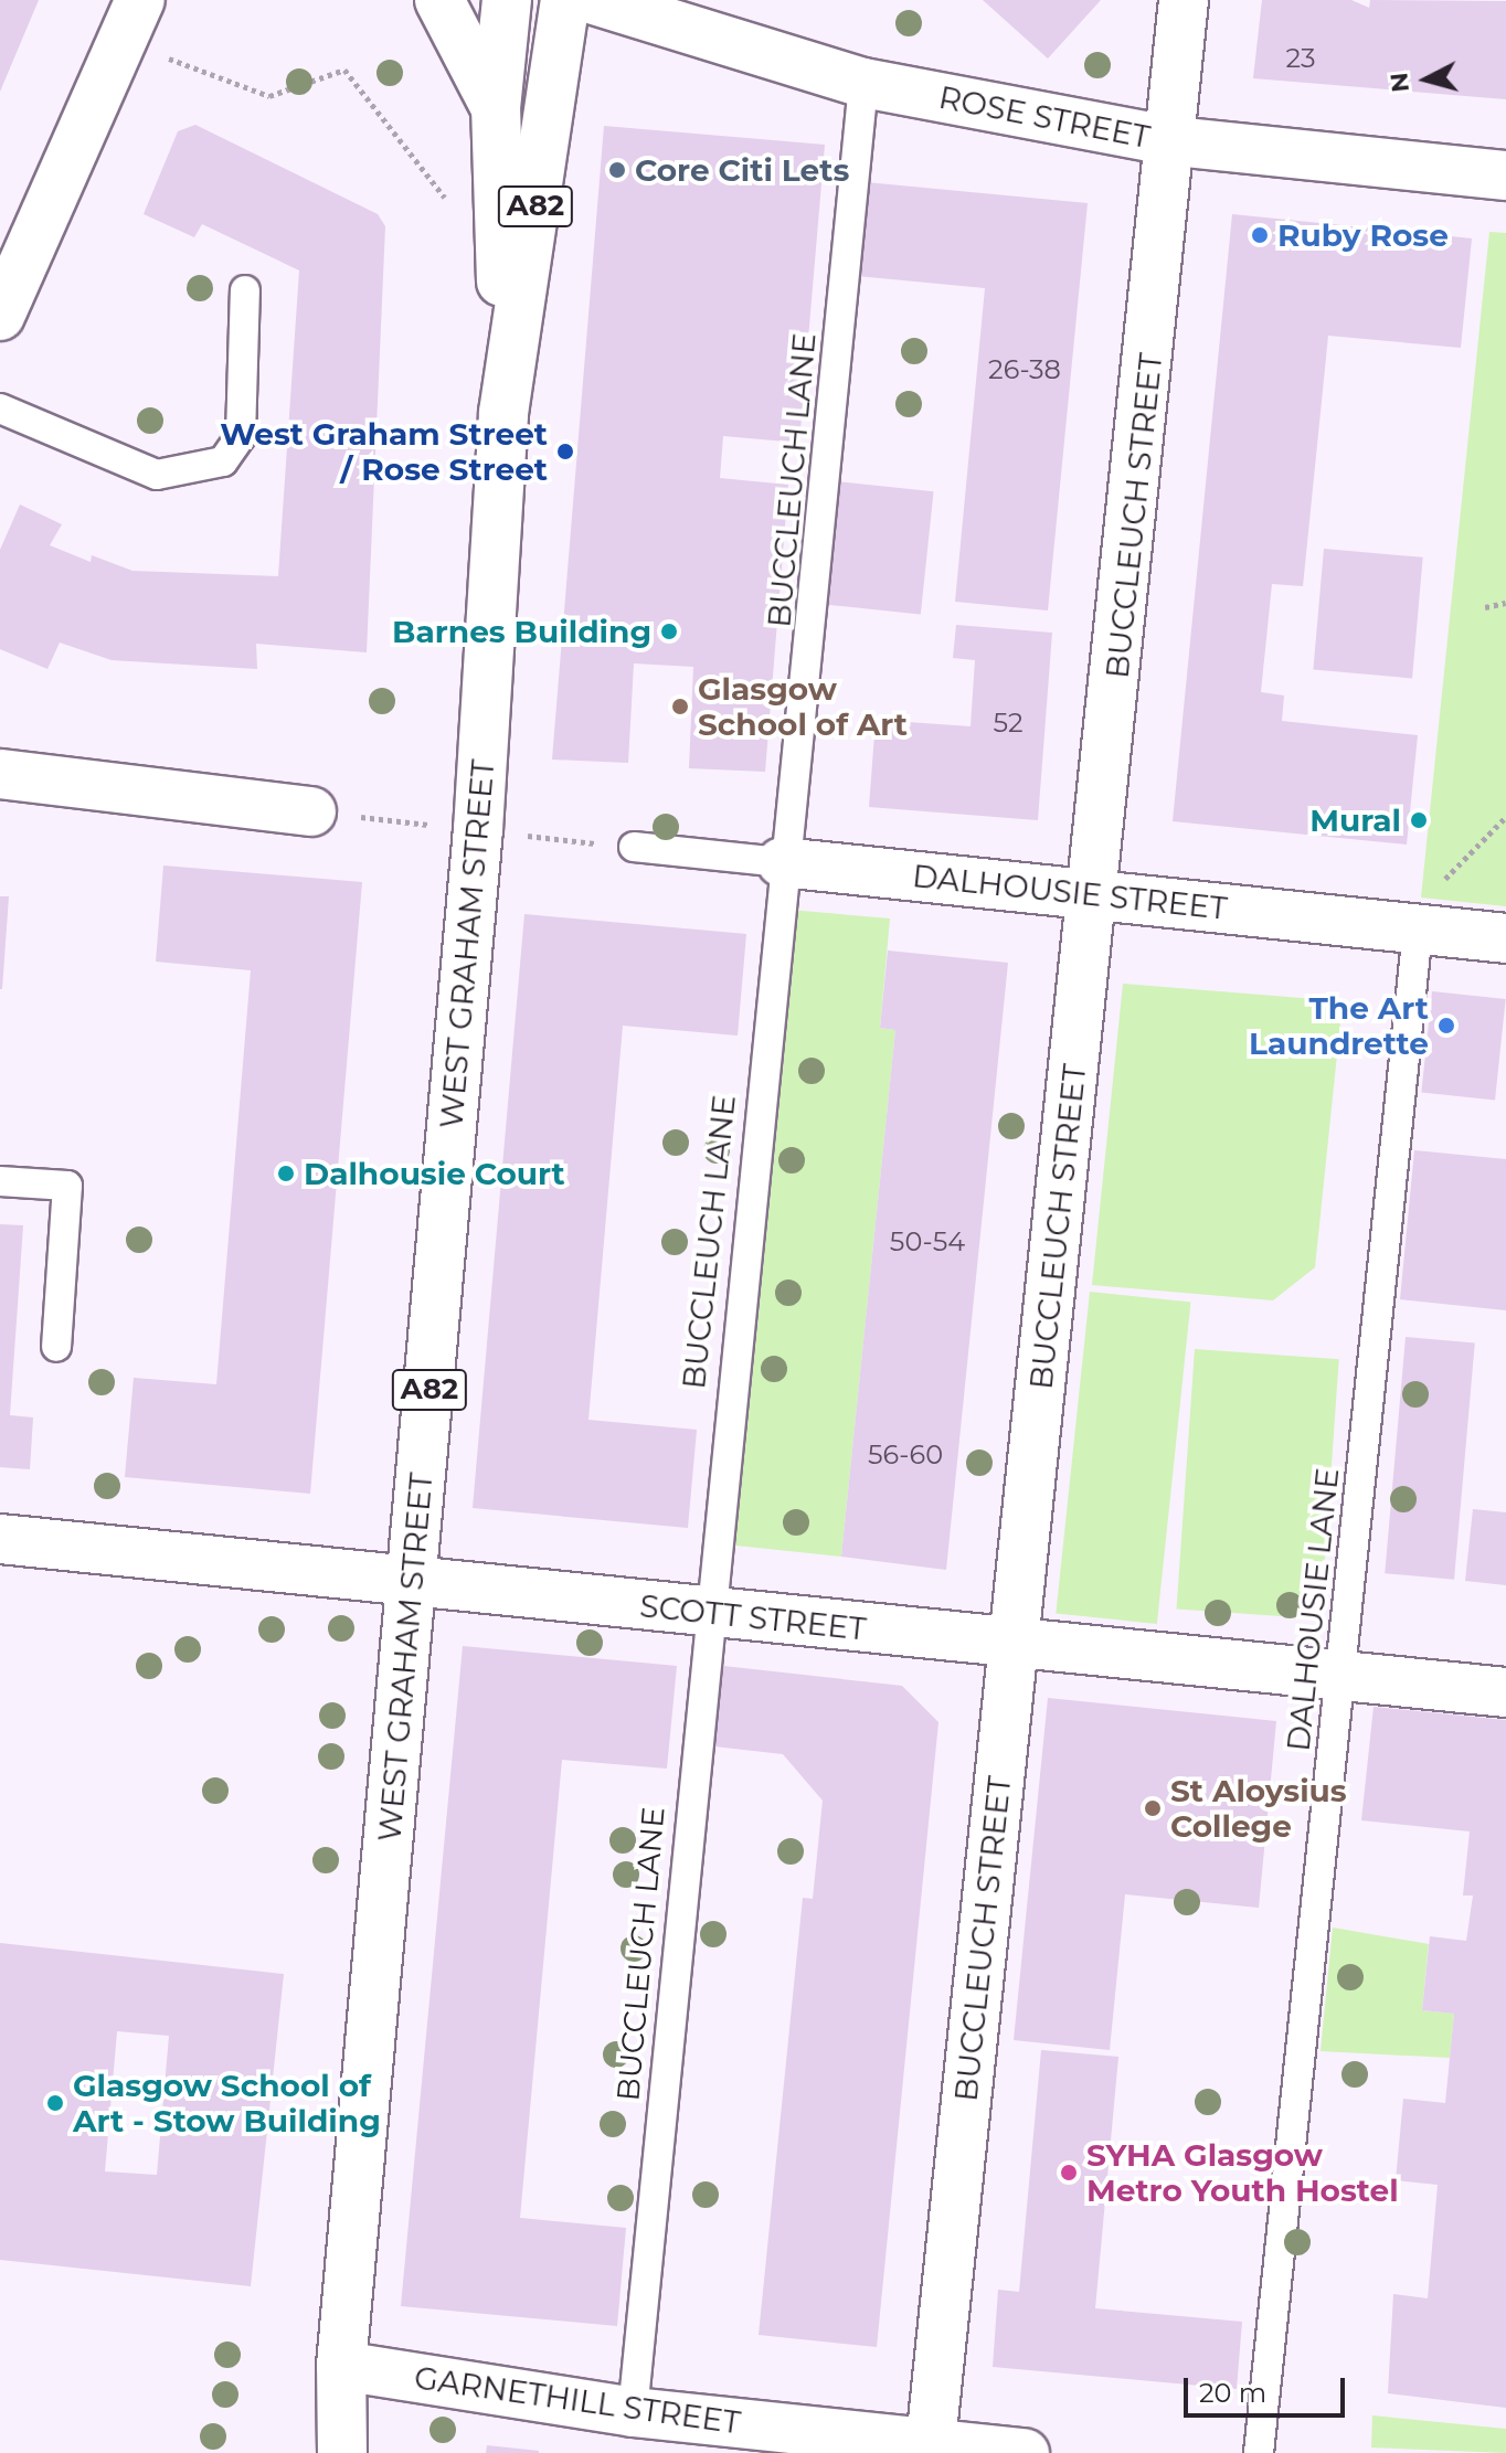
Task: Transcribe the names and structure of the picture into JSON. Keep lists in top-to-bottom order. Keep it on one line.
{"streets":{"street":["ROSE STREET","A82","BUCCLEUCH STREET","DALHOUSIE STREET","WEST GRAHAM STREET","SCOTT STREET","GARNETHILL STREET"],"lane":["BUCCLEUCH LANE","DALHOUSIE LANE"]},"crossings":[["ROSE STREET","BUCCLEUCH LANE"],["ROSE STREET","BUCCLEUCH STREET"],["BUCCLEUCH LANE","DALHOUSIE STREET"],["BUCCLEUCH LANE","SCOTT STREET"],["BUCCLEUCH LANE","GARNETHILL STREET"],["BUCCLEUCH STREET","DALHOUSIE STREET"],["BUCCLEUCH STREET","SCOTT STREET"],["BUCCLEUCH STREET","GARNETHILL STREET"],["DALHOUSIE STREET","DALHOUSIE LANE"],["WEST GRAHAM STREET","SCOTT STREET"],["WEST GRAHAM STREET","GARNETHILL STREET"],["DALHOUSIE LANE","SCOTT STREET"]],"places":["Core Citi Lets","Ruby Rose","West Graham Street / Rose Street","Barnes Building","Glasgow School of Art","Mural","The Art Laundrette","Dalhousie Court","St Aloysius College","Glasgow School of Art - Stow Building","SYHA Glasgow Metro Youth Hostel"],"house_numbers":["23","26-38","52","50-54","56-60"],"scale_bar":"20 m","north":"left"}
